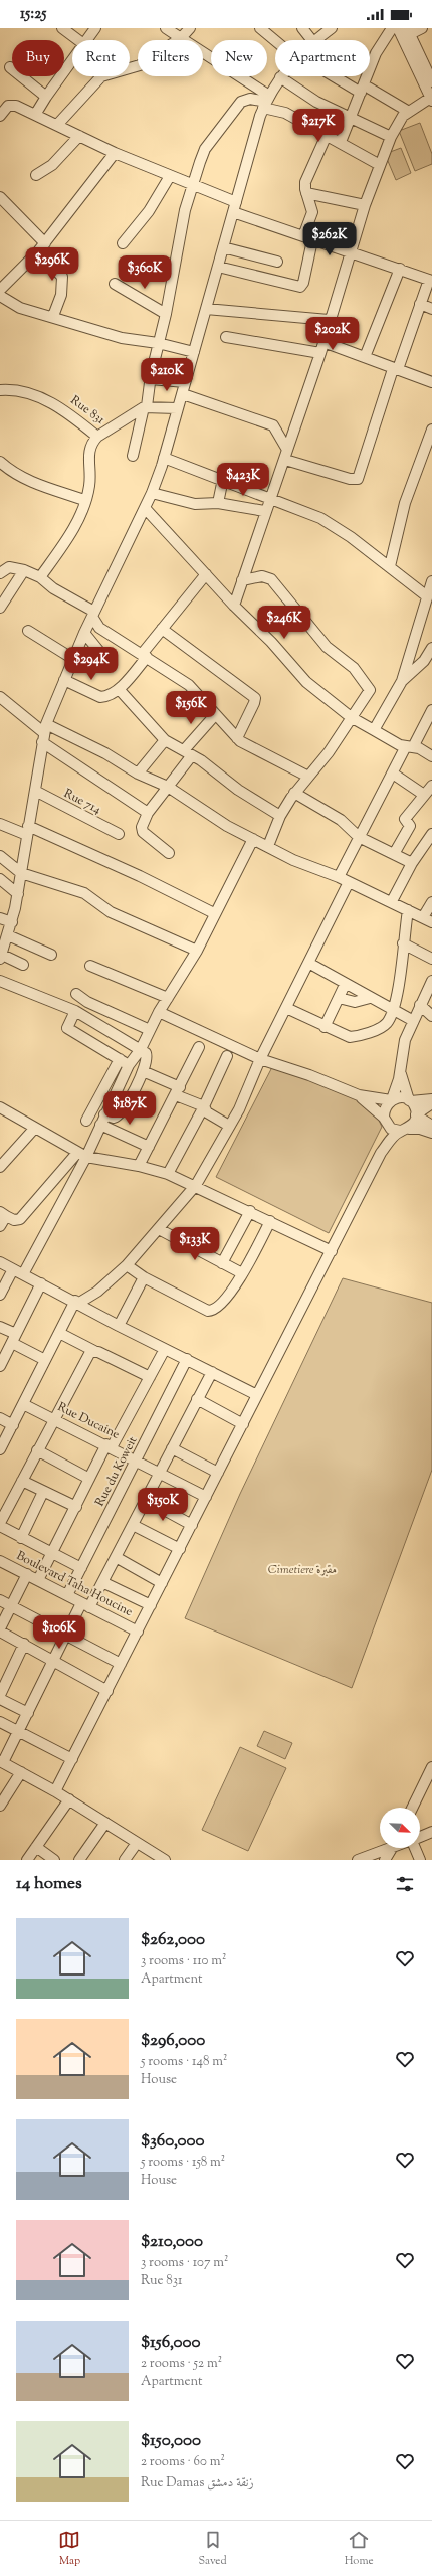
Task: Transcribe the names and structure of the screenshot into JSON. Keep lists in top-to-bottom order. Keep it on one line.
{"streets":{"street":["Rue 831","Rue 714","Rue Ducaine","Rue du Koweit","Boulevard Taha Houcine"]},"crossings":[["Rue Ducaine","Rue du Koweit"],["Rue du Koweit","Boulevard Taha Houcine"]],"parks":["Cimetiere مقبرة"],"north":"bottom right","page":{"status":"15:25","chip":["Buy","Rent","Filters","New","Apartment"],"price":["$217K","$262K","$296K","$360K","$202K","$210K","$423K","$246K","$294K","$156K","$187K","$133K","$150K","$106K"],"heading":"14 homes","list":[{"name":"$262,000","note":"3 rooms · 110 m² · Apartment"},{"name":"$296,000","note":"5 rooms · 148 m² · House"},{"name":"$360,000","note":"5 rooms · 158 m² · House"},{"name":"$210,000","note":"3 rooms · 107 m² · Rue 831"},{"name":"$156,000","note":"2 rooms · 52 m² · Apartment"},{"name":"$150,000","note":"2 rooms · 60 m² · Rue Damas زنقة دمشق"}],"tabs":["Map","Saved","Home"]}}
